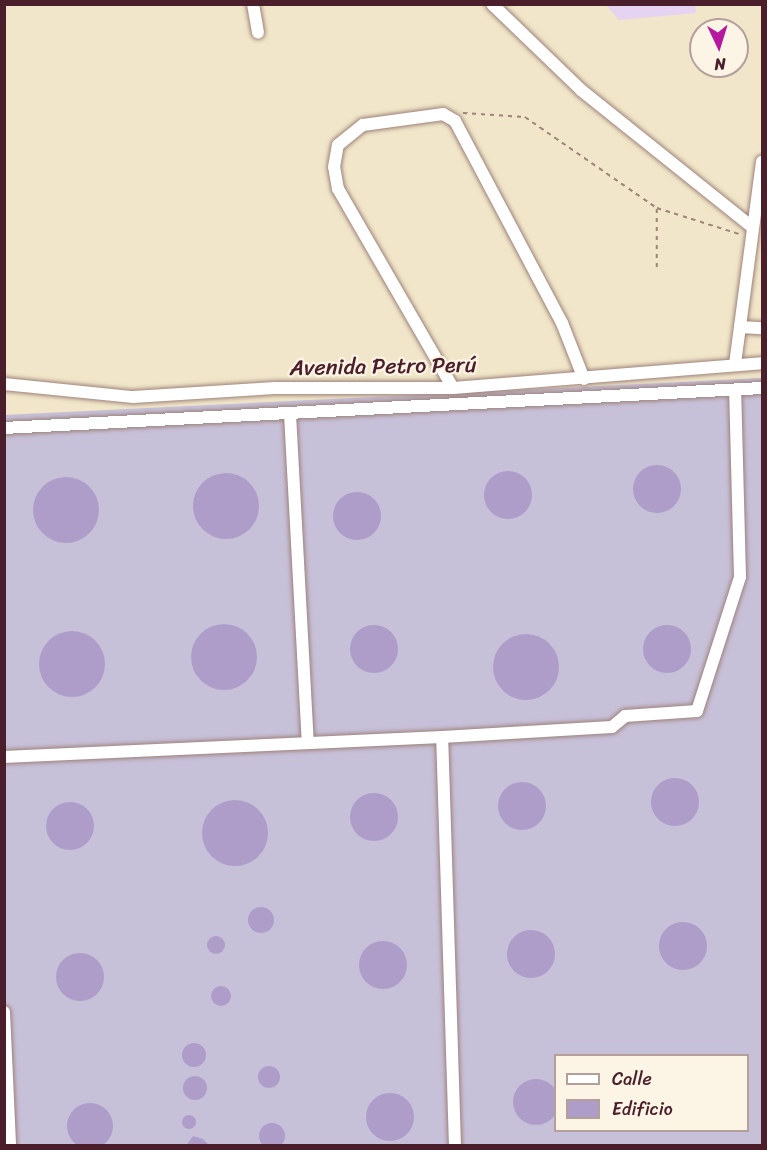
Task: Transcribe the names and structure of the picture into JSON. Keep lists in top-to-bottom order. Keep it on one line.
{"streets":{"street":["Avenida Petro Perú"]},"legend":["Calle","Edificio"],"north":"bottom"}
